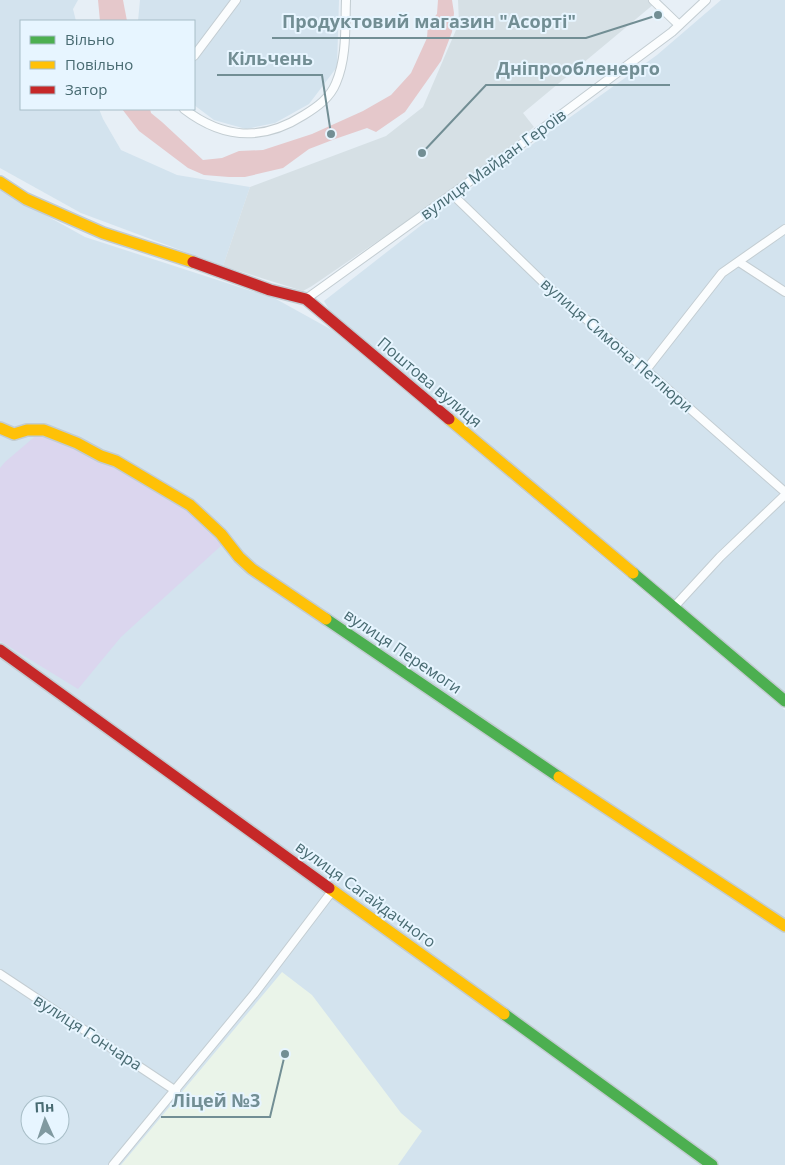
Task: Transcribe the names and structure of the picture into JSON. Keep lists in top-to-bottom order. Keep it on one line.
{"streets":{"street":["вулиця Майдан Героїв","вулиця Симона Петлюри","Поштова вулиця","вулиця Перемоги","вулиця Сагайдачного","вулиця Гончара"]},"crossings":[["вулиця Майдан Героїв","вулиця Симона Петлюри"],["вулиця Майдан Героїв","Поштова вулиця"]],"places":["Продуктовий магазин \"Асорті\"","Кільчень","Дніпрообленерго","Ліцей №3"],"legend":["Вільно","Повільно","Затор"],"north":"top"}
